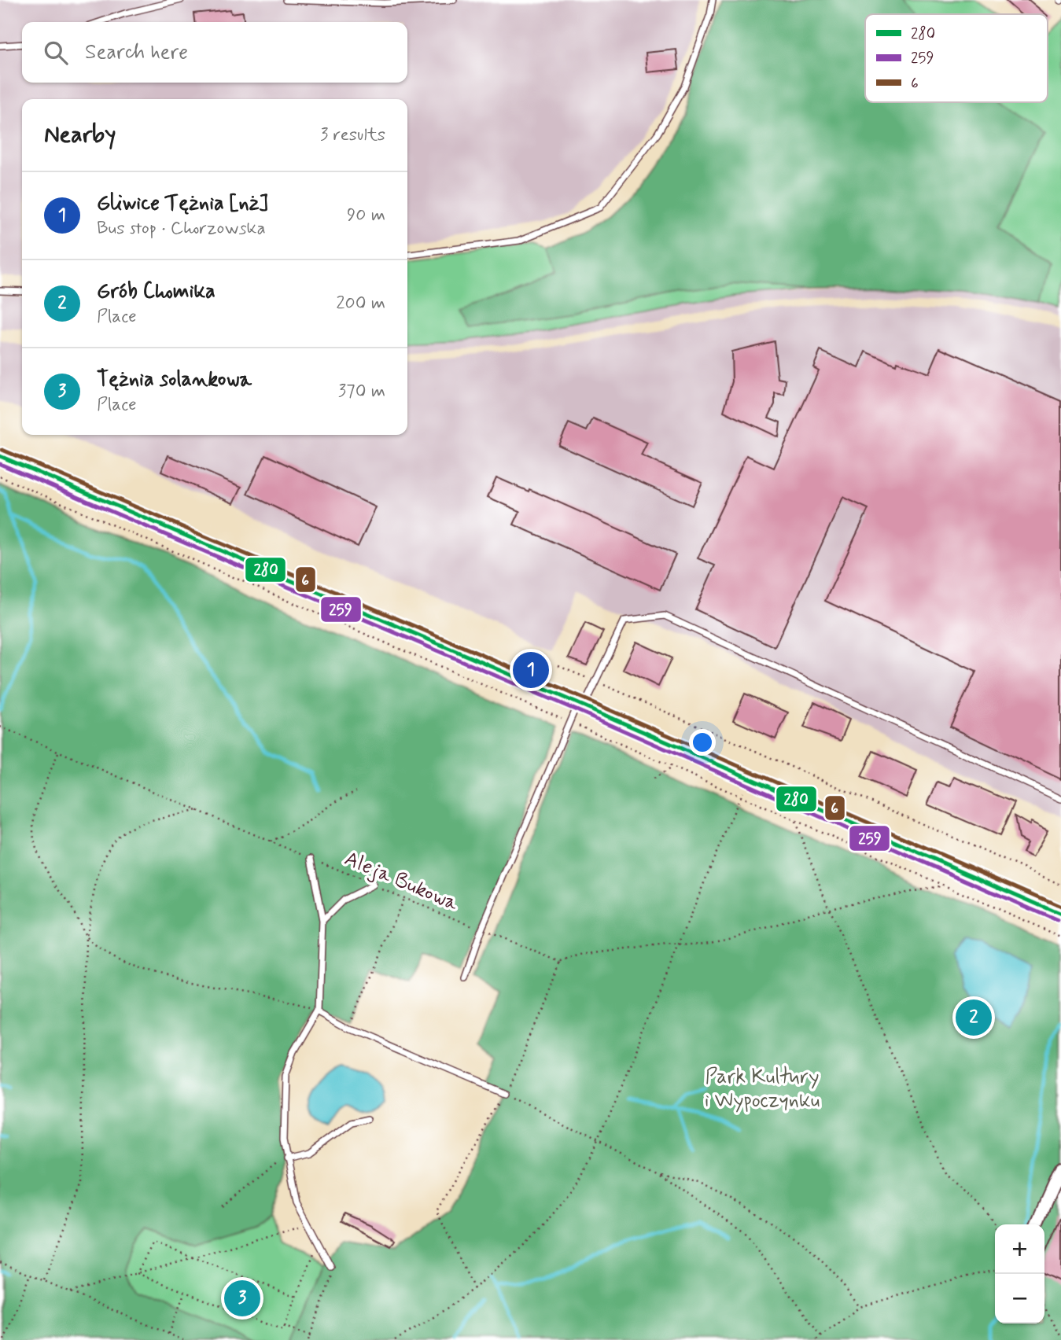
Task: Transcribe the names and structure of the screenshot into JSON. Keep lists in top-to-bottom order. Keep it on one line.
{"streets":{"path":["Aleja Bukowa"]},"parks":["Park Kultury i Wypoczynku"],"lines":["transit line 6","transit line 280","transit line 259"],"legend":["280","259","6"],"page":{"search":"Search here","heading":["Nearby","3 results"],"list":[{"mark":"1","name":"Gliwice Tężnia [nż]","note":"Bus stop · Chorzowska","value":"90 m"},{"mark":"2","name":"Grób Chomika","note":"Place","value":"200 m"},{"mark":"3","name":"Tężnia solankowa","note":"Place","value":"370 m"}],"pins":["1","2","3"],"map_buttons":["+","−"]}}
